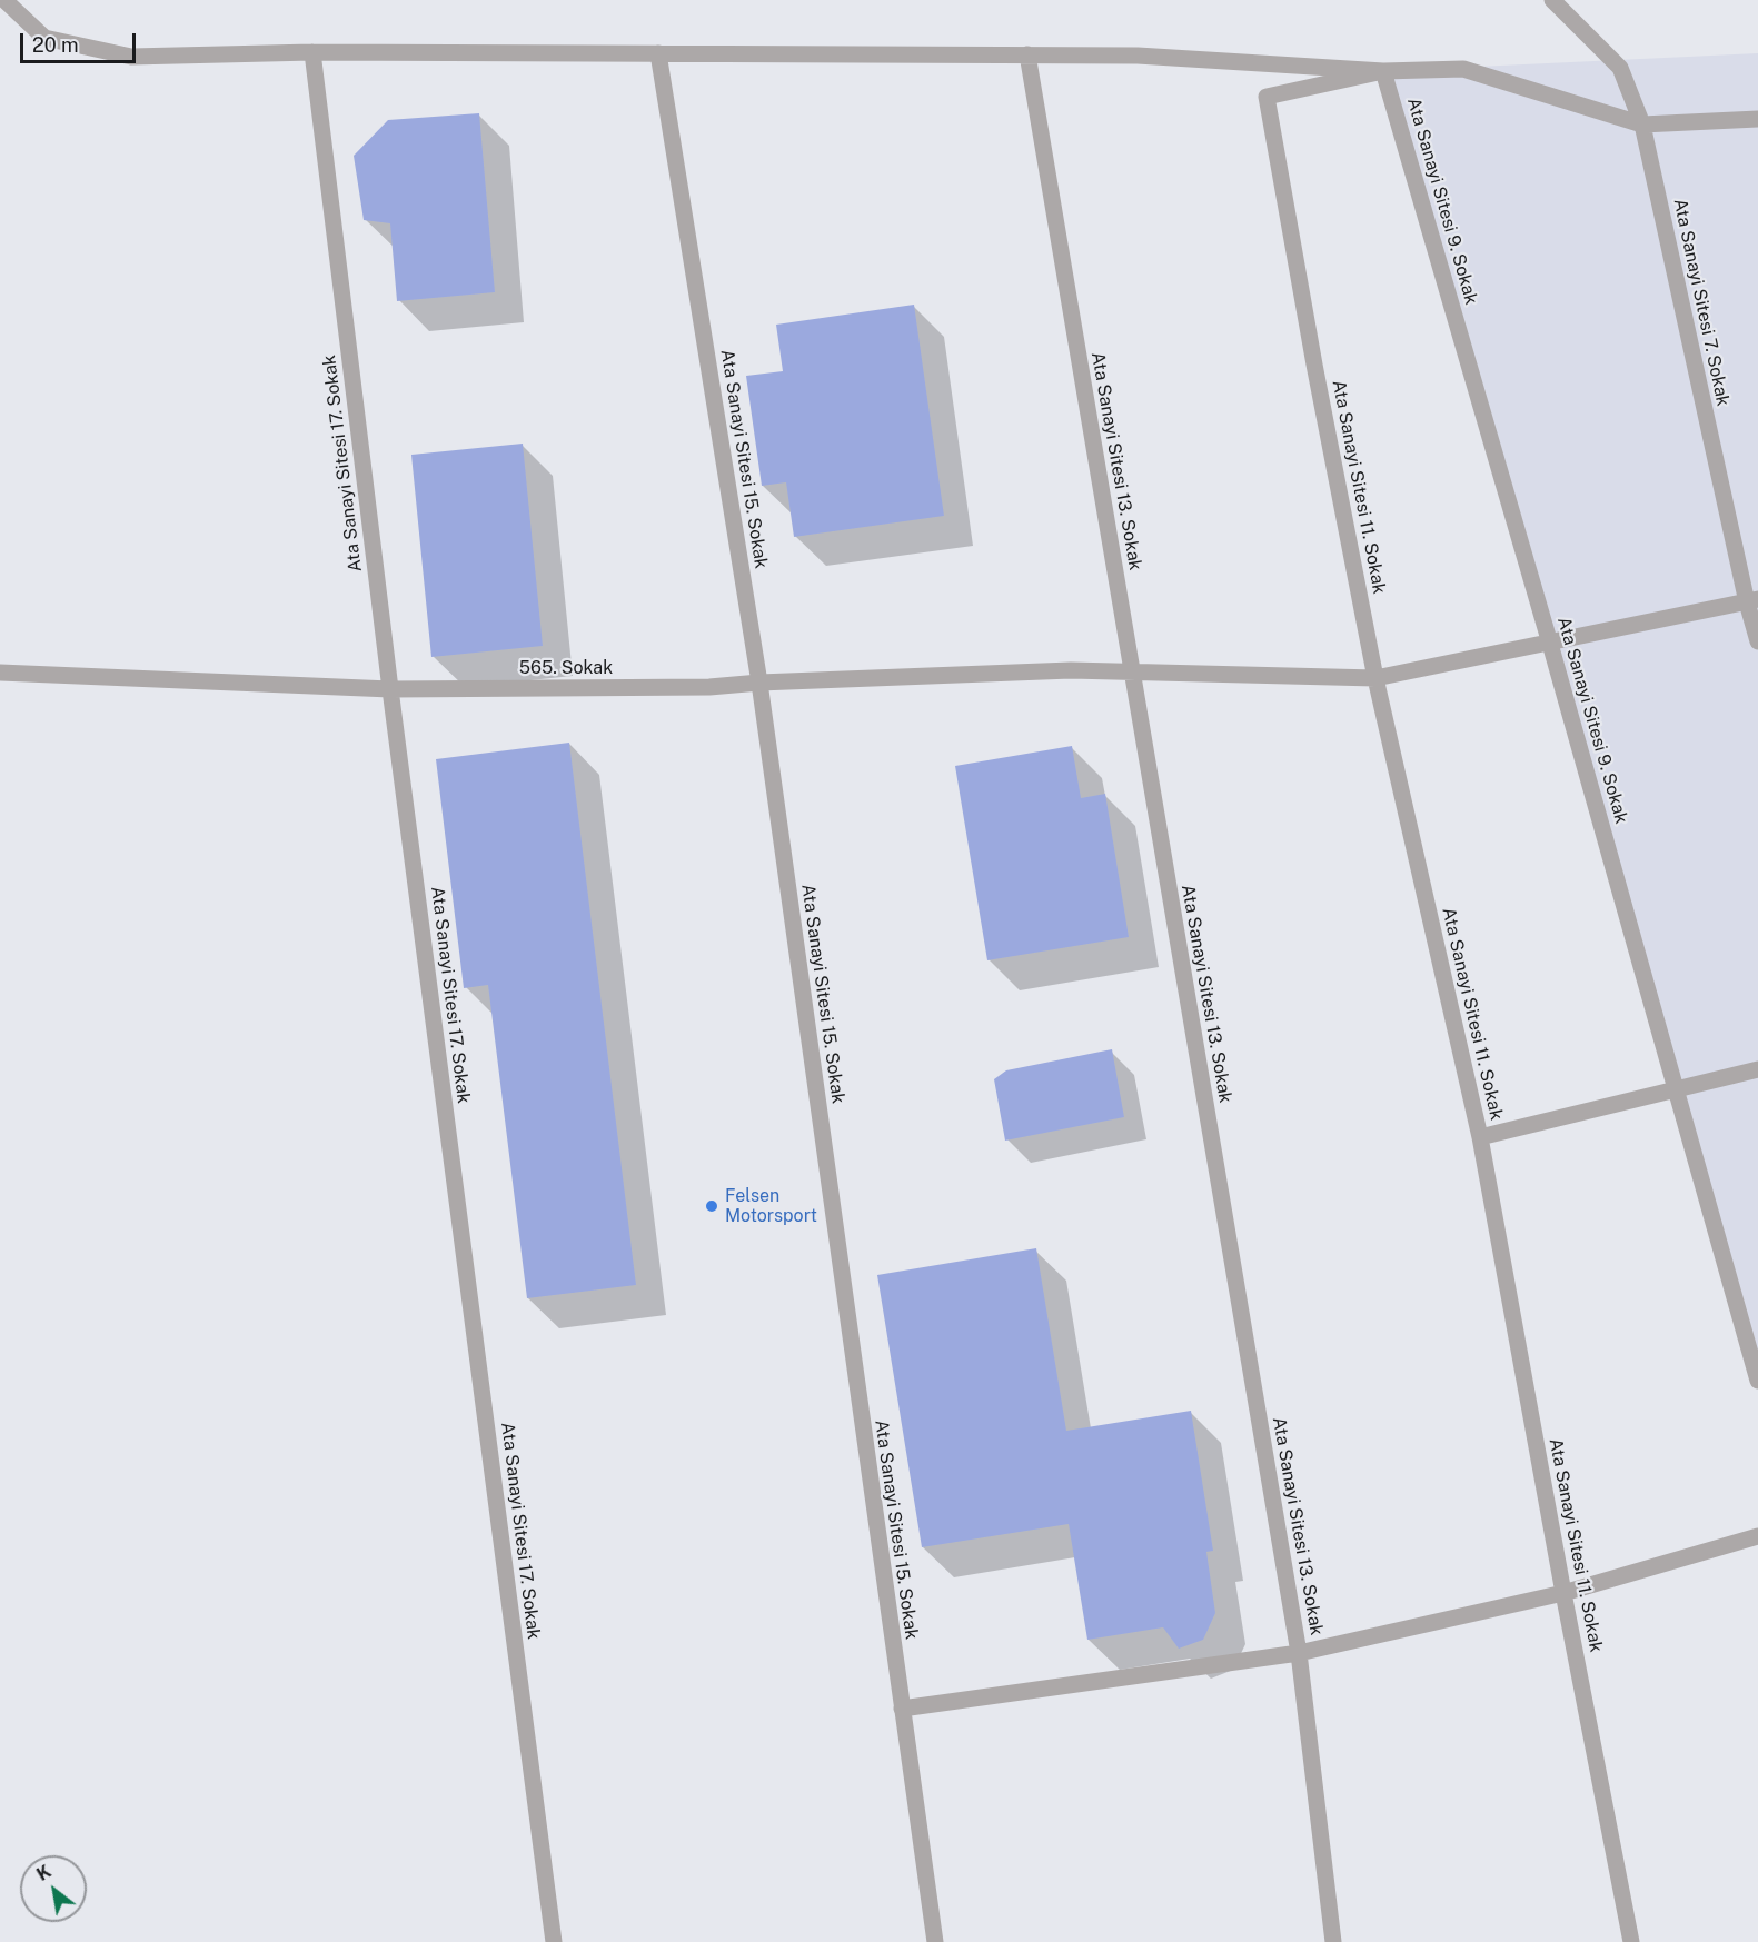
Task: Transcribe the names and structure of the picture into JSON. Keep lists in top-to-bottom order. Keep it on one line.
{"streets":{"lane":["Ata Sanayi Sitesi 9. Sokak","Ata Sanayi Sitesi 7. Sokak","Ata Sanayi Sitesi 15. Sokak","Ata Sanayi Sitesi 13. Sokak","Ata Sanayi Sitesi 17. Sokak","Ata Sanayi Sitesi 11. Sokak","565. Sokak"]},"crossings":[["Ata Sanayi Sitesi 9. Sokak","Ata Sanayi Sitesi 11. Sokak"],["Ata Sanayi Sitesi 9. Sokak","565. Sokak"],["Ata Sanayi Sitesi 7. Sokak","565. Sokak"],["Ata Sanayi Sitesi 15. Sokak","565. Sokak"],["Ata Sanayi Sitesi 13. Sokak","565. Sokak"],["Ata Sanayi Sitesi 17. Sokak","565. Sokak"],["Ata Sanayi Sitesi 11. Sokak","565. Sokak"]],"places":["Felsen Motorsport"],"scale_bar":"20 m","north":"top left"}
